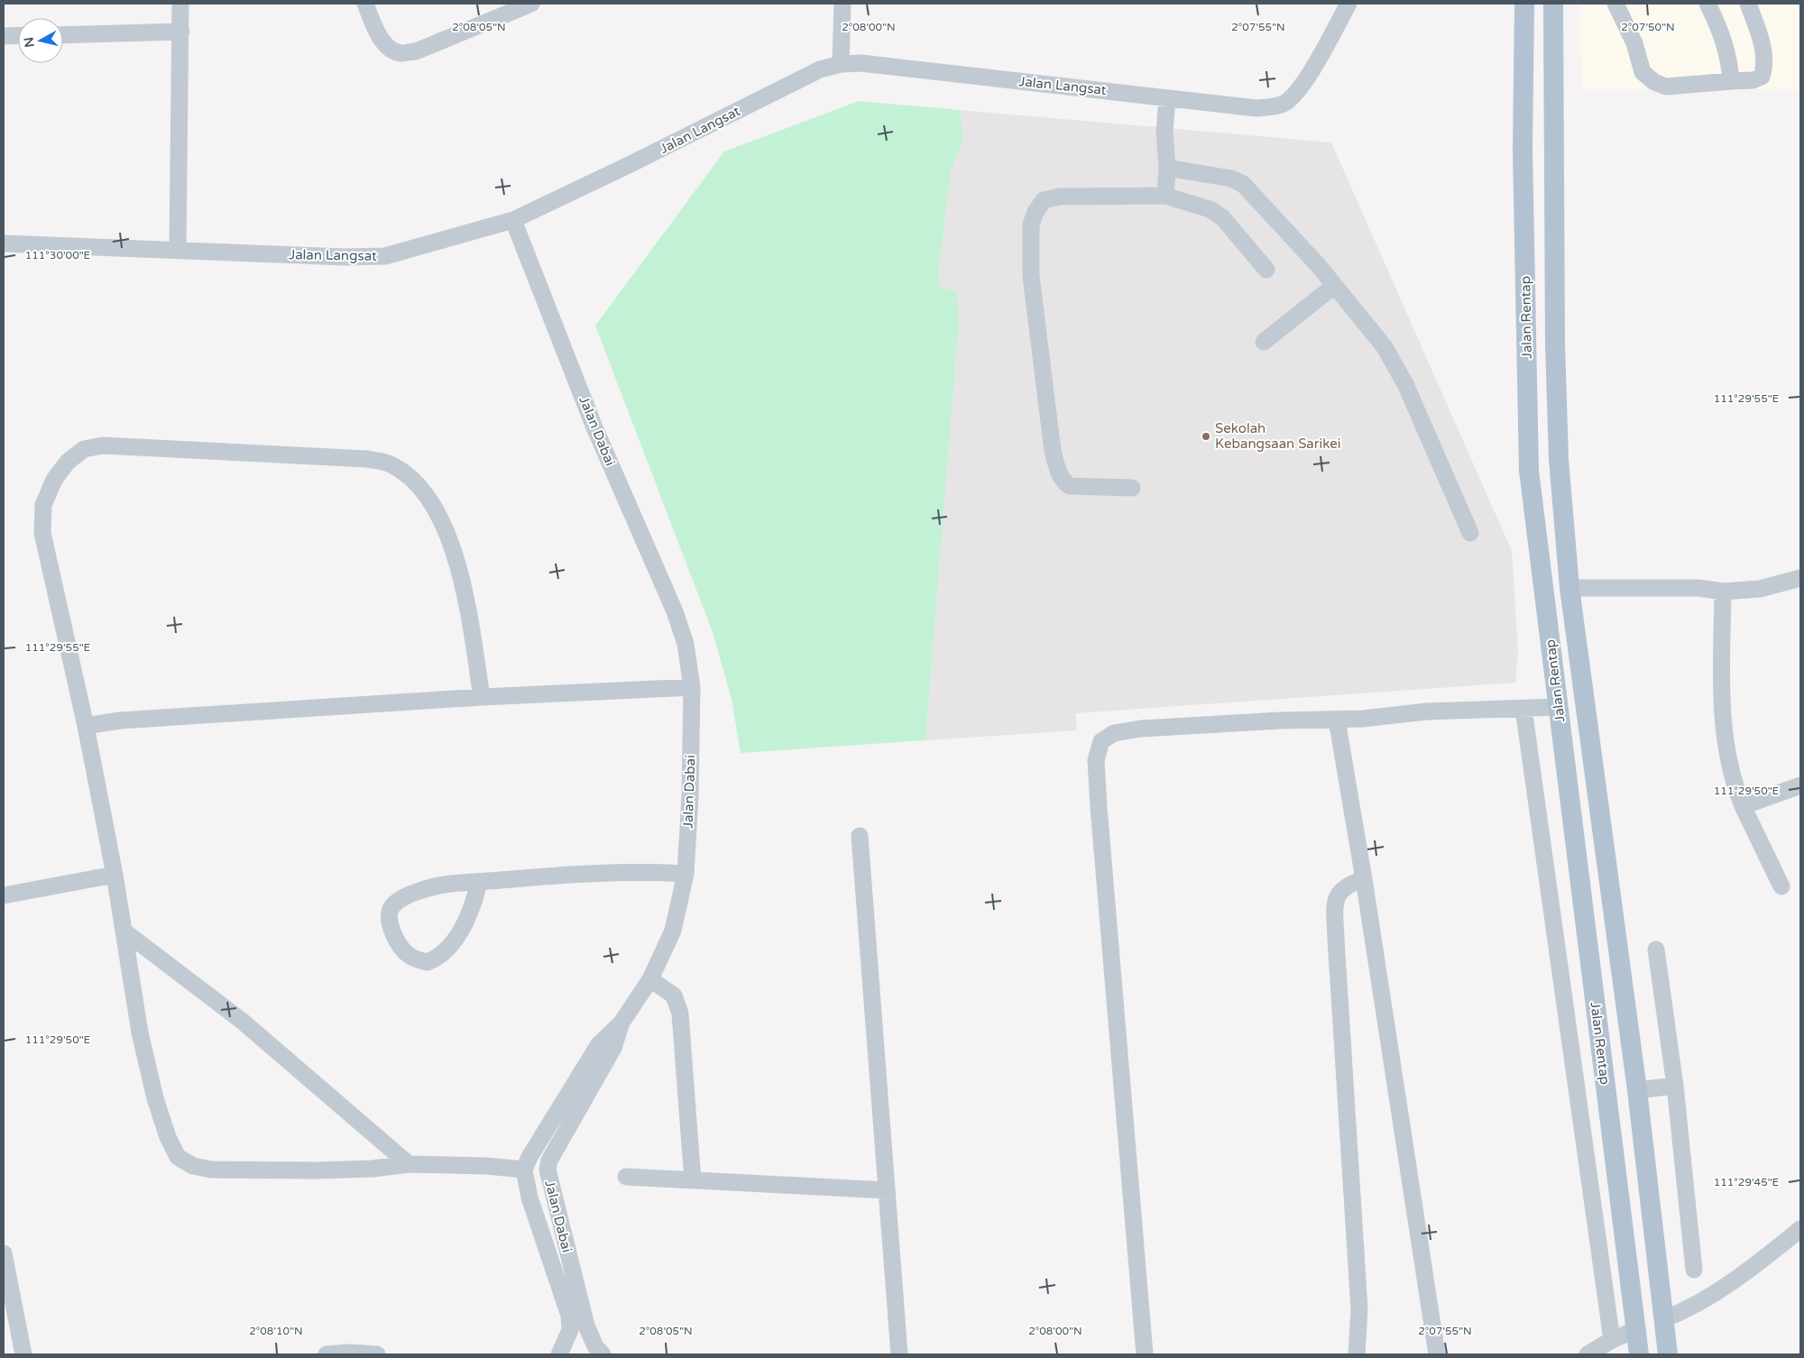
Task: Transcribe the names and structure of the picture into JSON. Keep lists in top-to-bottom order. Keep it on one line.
{"streets":{"main road":["Jalan Rentap"],"street":["Jalan Langsat","Jalan Dabai"]},"crossings":[["Jalan Langsat","Jalan Dabai"]],"places":["Sekolah Kebangsaan Sarikei"],"north":"left","coordinates":["2°08'05\"N","2°08'00\"N","2°07'55\"N","2°07'50\"N","111°30'00\"E","111°29'55\"E","111°29'50\"E","111°29'45\"E","2°08'10\"N"]}
